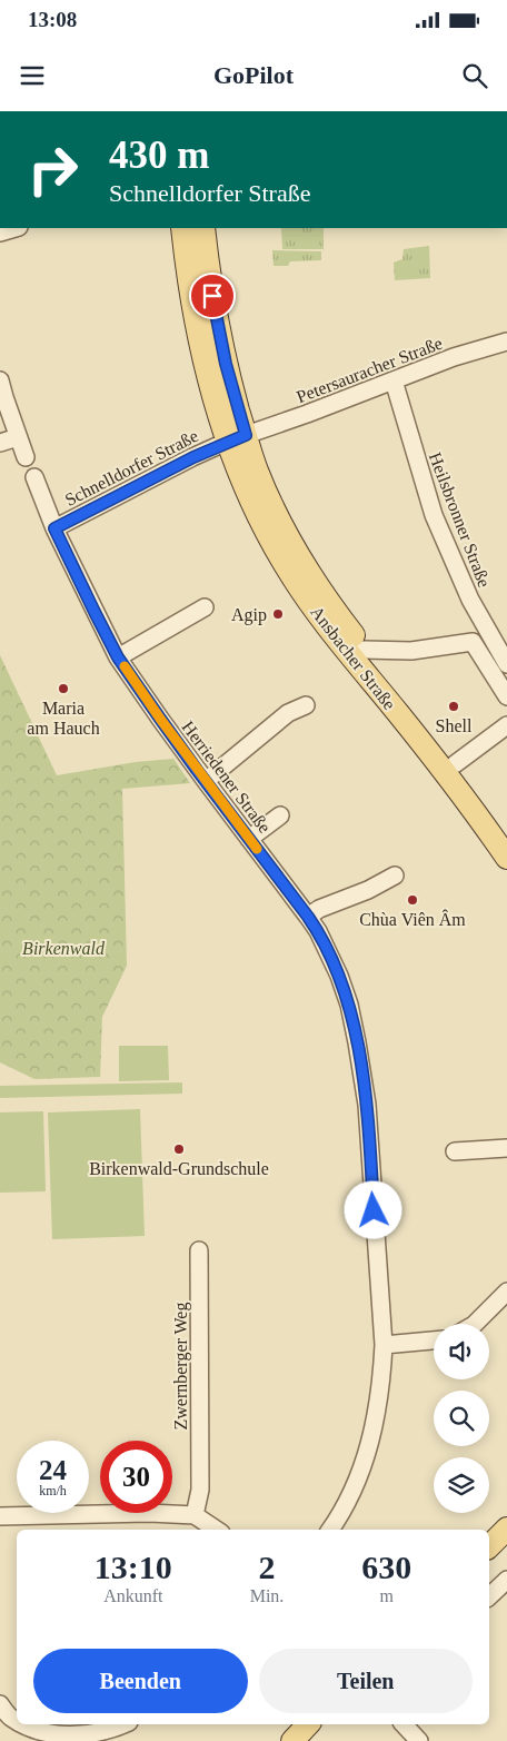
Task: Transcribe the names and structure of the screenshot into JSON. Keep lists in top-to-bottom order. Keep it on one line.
{"streets":{"main road":["Ansbacher Straße"],"street":["Petersauracher Straße","Schnelldorfer Straße","Heilsbronner Straße","Herriedener Straße","Zwernberger Weg"]},"crossings":[["Petersauracher Straße","Schnelldorfer Straße"],["Petersauracher Straße","Heilsbronner Straße"],["Petersauracher Straße","Ansbacher Straße"],["Schnelldorfer Straße","Ansbacher Straße"],["Schnelldorfer Straße","Herriedener Straße"]],"parks":["Birkenwald"],"places":["Agip","Maria am Hauch","Shell","Chùa Viên Âm","Birkenwald-Grundschule"],"page":{"status":"13:08","header":"GoPilot","turn":["430 m","Schnelldorfer Straße"],"speed":"24 km/h","limit":"30","eta":["13:10","Ankunft","2","Min.","630","m"],"buttons":["Beenden","Teilen"]}}
